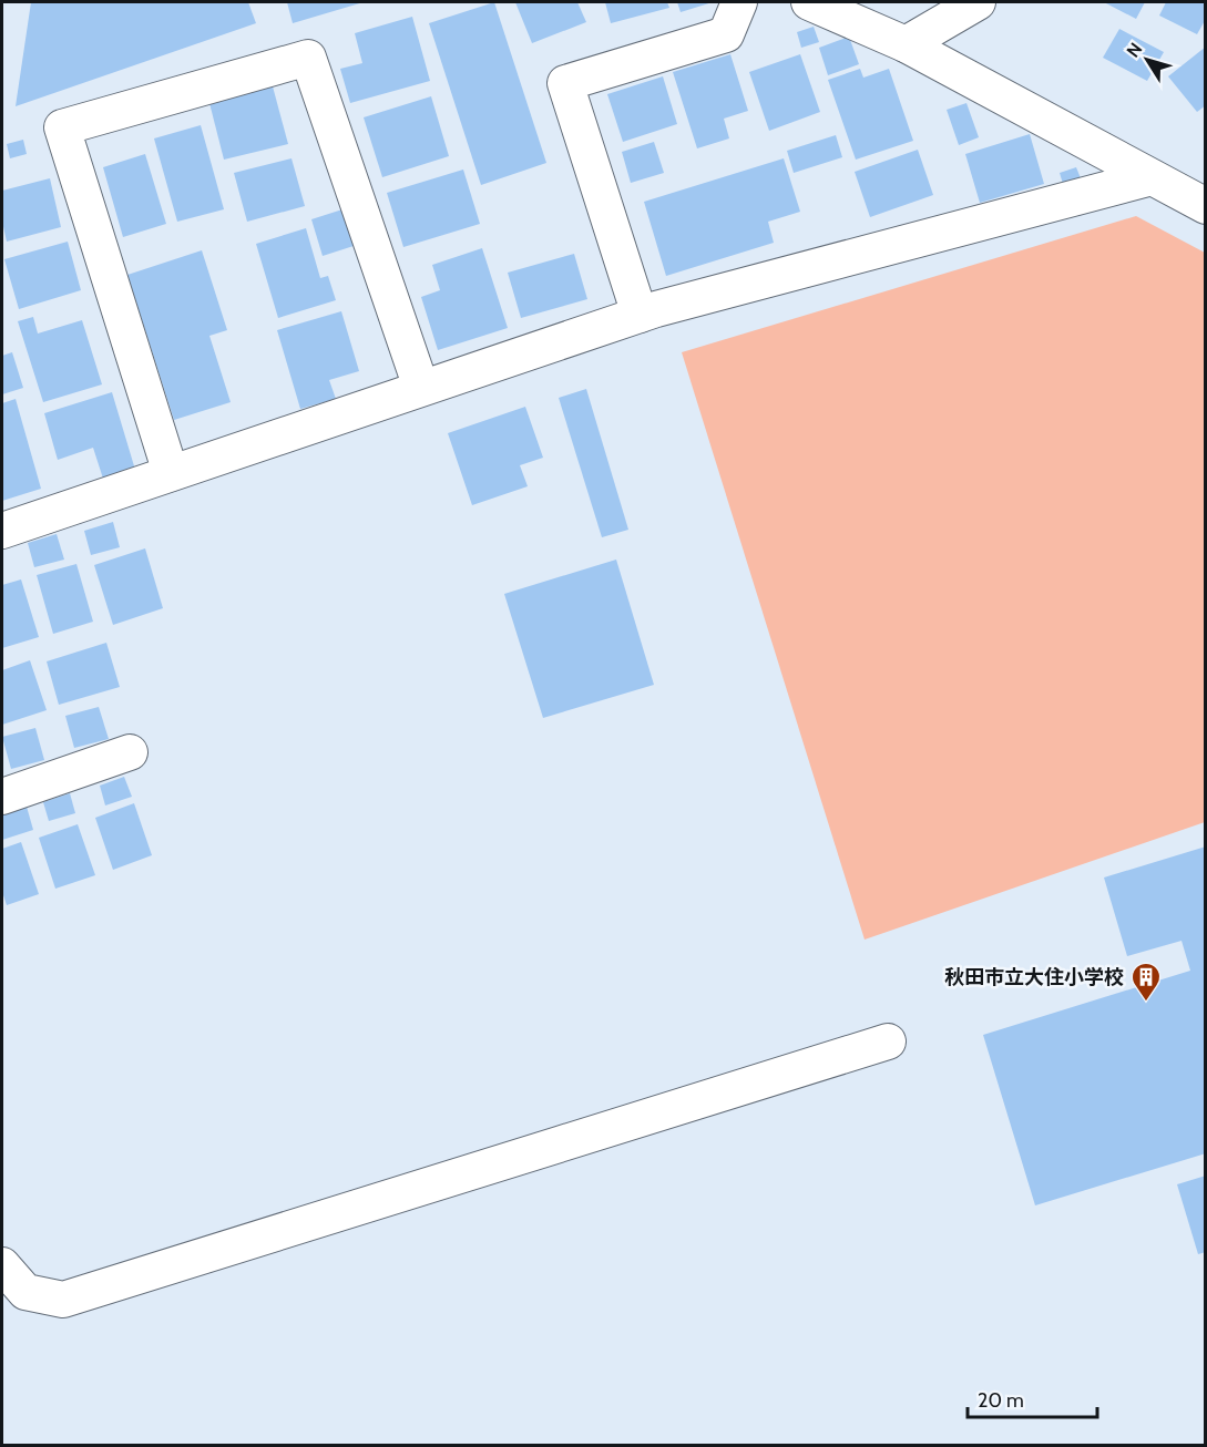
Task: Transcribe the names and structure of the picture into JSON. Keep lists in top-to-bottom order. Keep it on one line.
{"places":{"building":["秋田市立大住小学校"]},"scale_bar":"20 m","north":"top left"}
